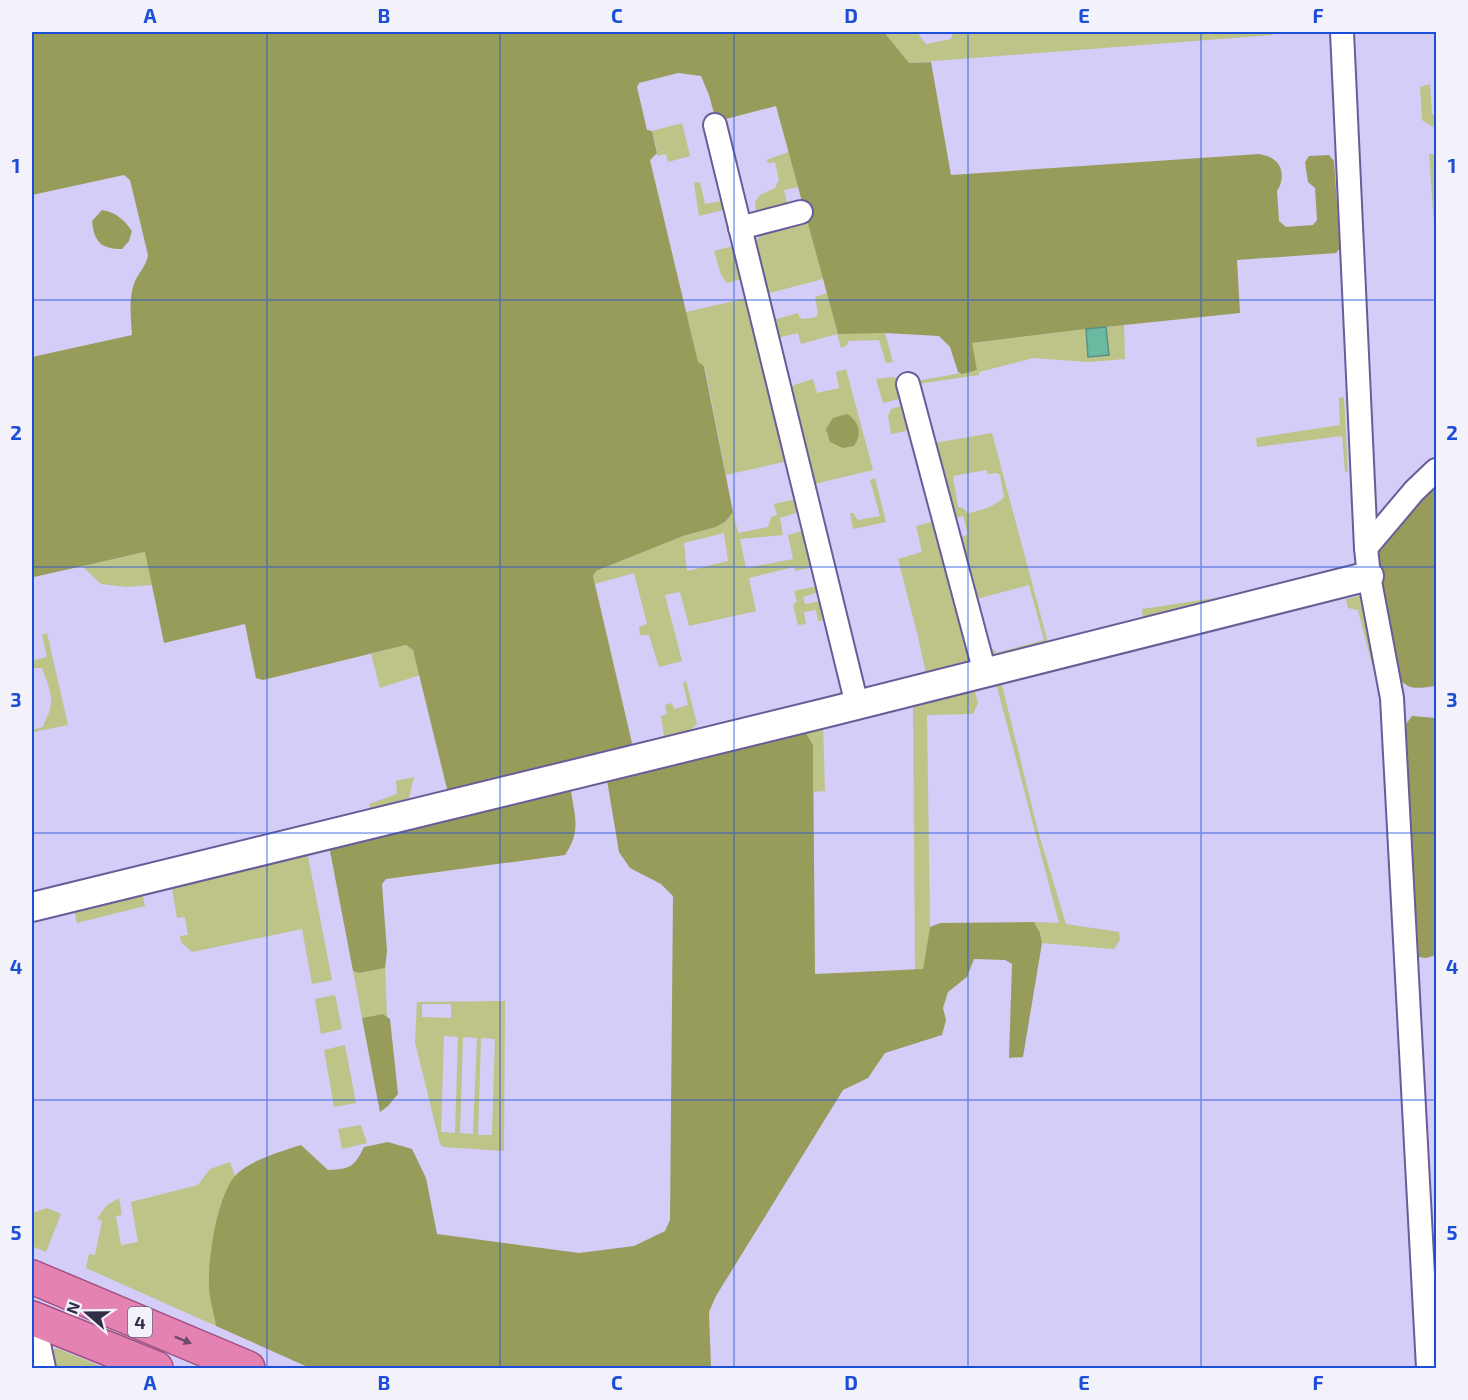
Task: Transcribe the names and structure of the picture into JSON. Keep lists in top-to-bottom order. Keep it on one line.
{"streets":{"highway":["4"]},"north":"left","grid":{"columns":["A","B","C","D","E","F"],"rows":["1","2","3","4","5"]}}
